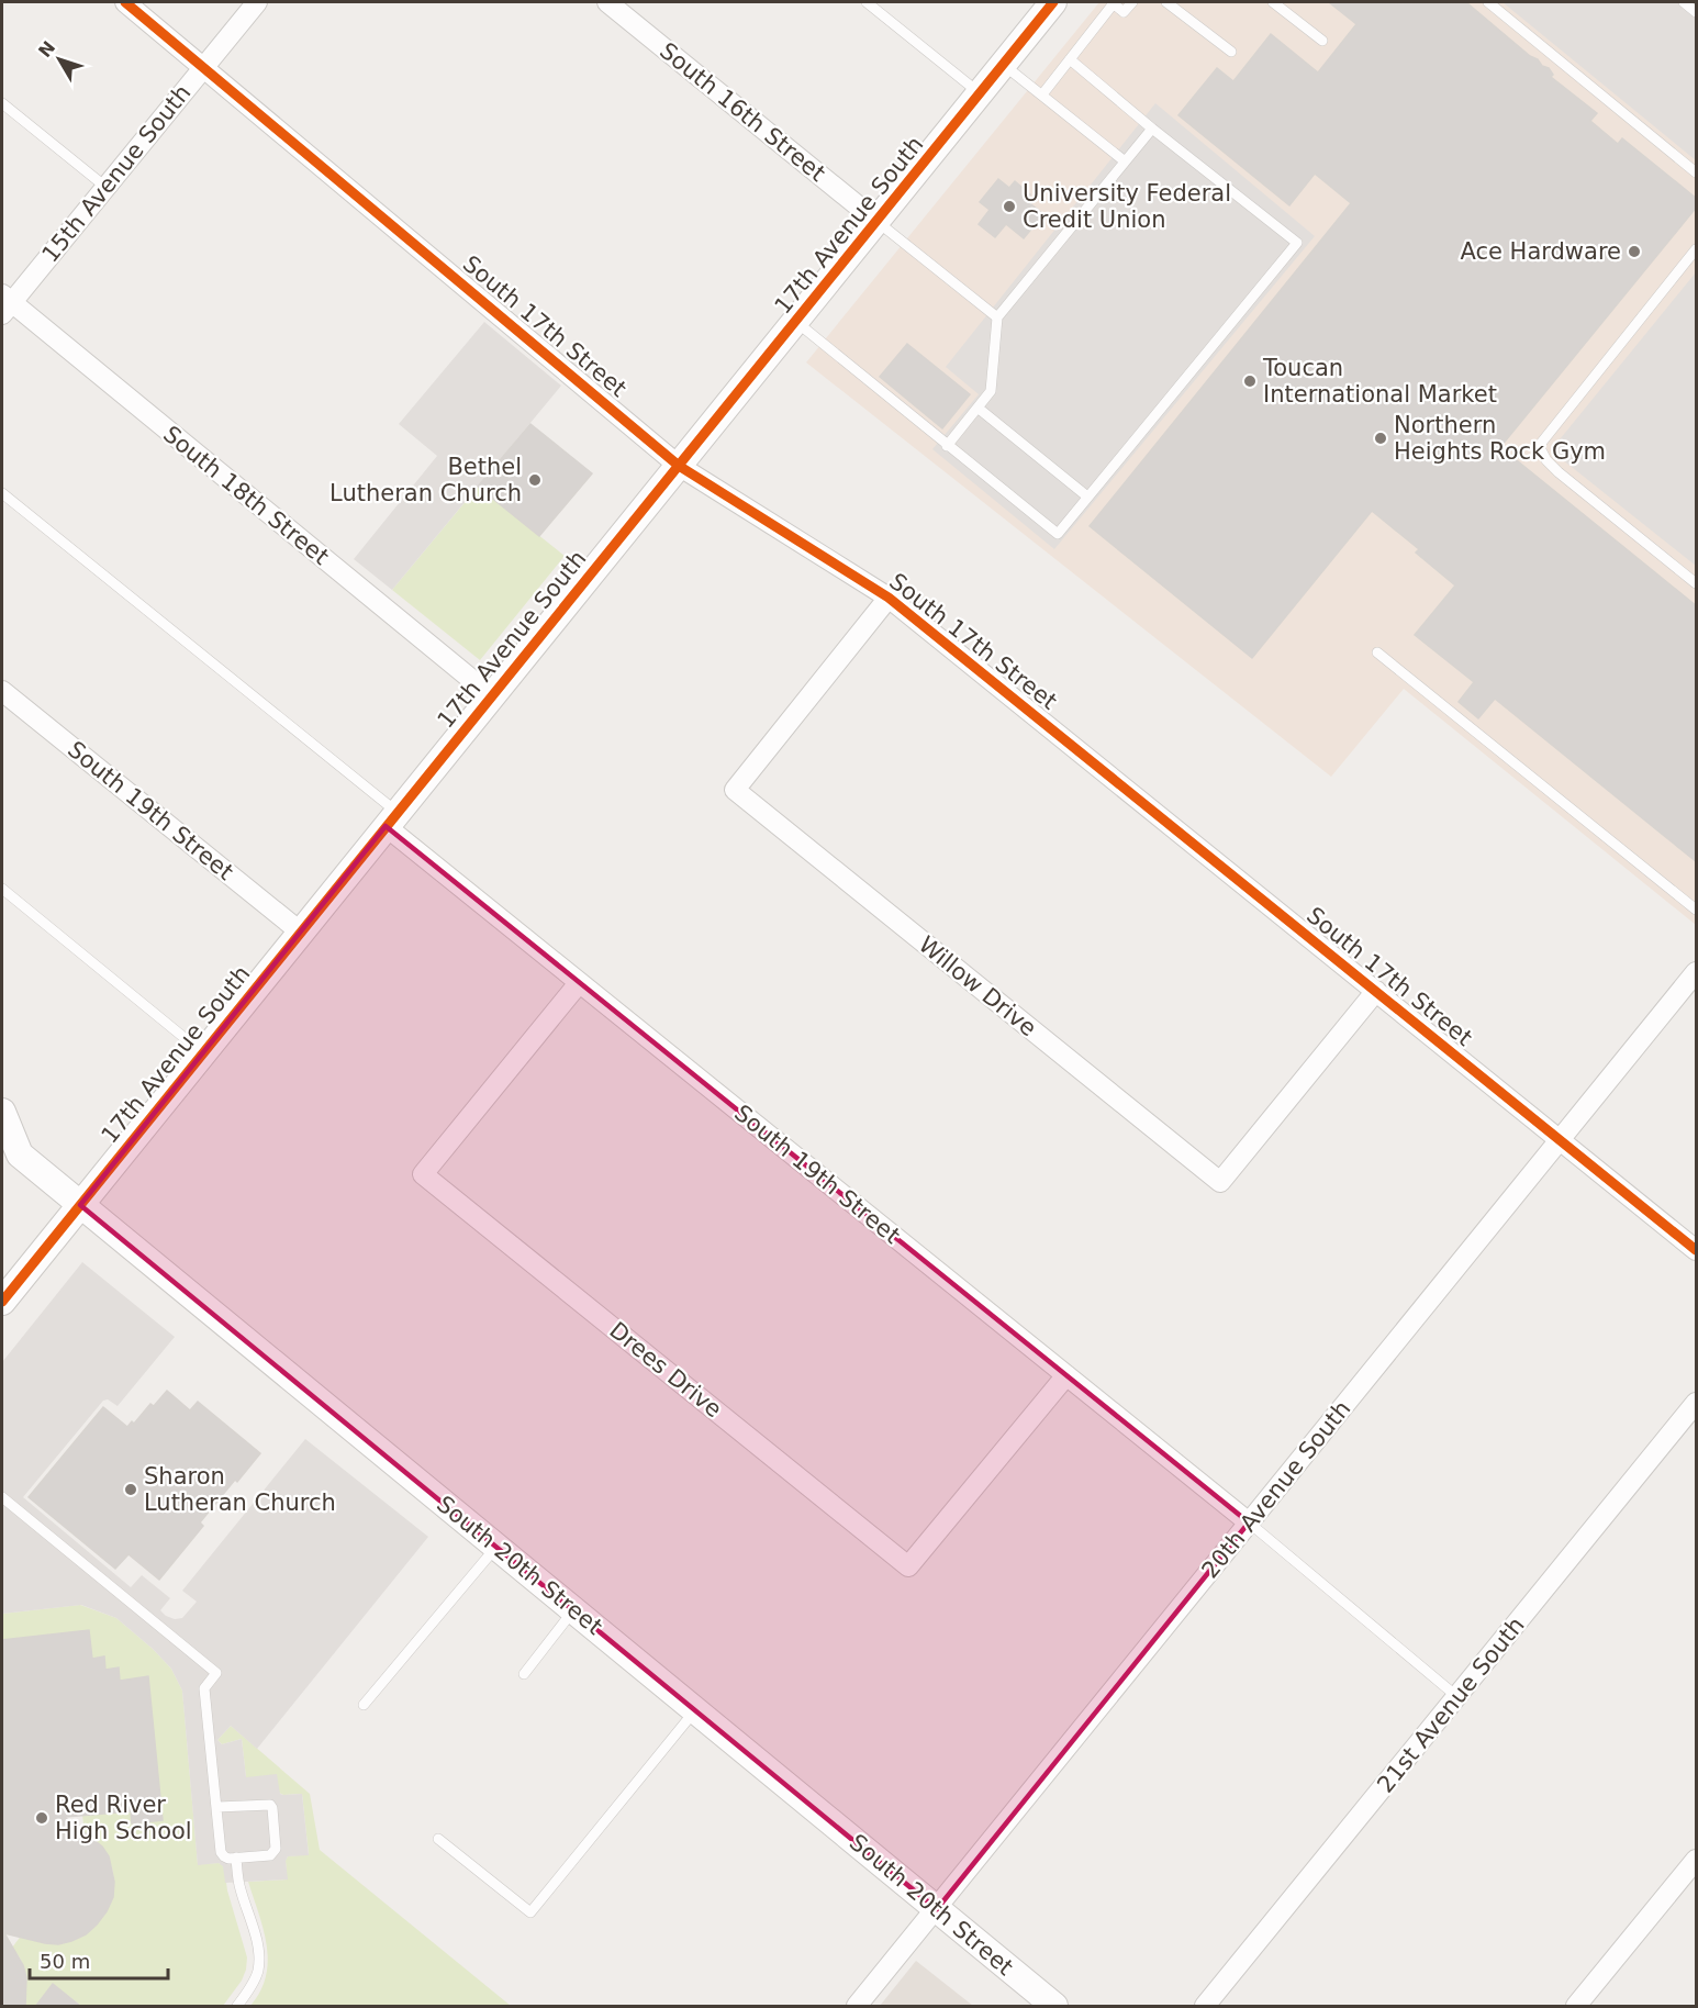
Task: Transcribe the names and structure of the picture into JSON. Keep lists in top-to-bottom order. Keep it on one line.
{"streets":{"street":["South 16th Street","15th Avenue South","17th Avenue South","South 17th Street","South 18th Street","South 19th Street","Willow Drive","Drees Drive","20th Avenue South","South 20th Street","21st Avenue South"]},"crossings":[["South 16th Street","17th Avenue South"],["15th Avenue South","South 17th Street"],["15th Avenue South","South 18th Street"],["17th Avenue South","South 17th Street"],["17th Avenue South","South 18th Street"],["17th Avenue South","South 19th Street"],["17th Avenue South","South 20th Street"],["South 17th Street","Willow Drive"],["South 17th Street","20th Avenue South"],["South 19th Street","Drees Drive"],["South 19th Street","20th Avenue South"],["20th Avenue South","South 20th Street"]],"places":["University Federal Credit Union","Ace Hardware","Toucan International Market","Northern Heights Rock Gym","Bethel Lutheran Church","Sharon Lutheran Church","Red River High School"],"scale_bar":"50 m","north":"top left"}
